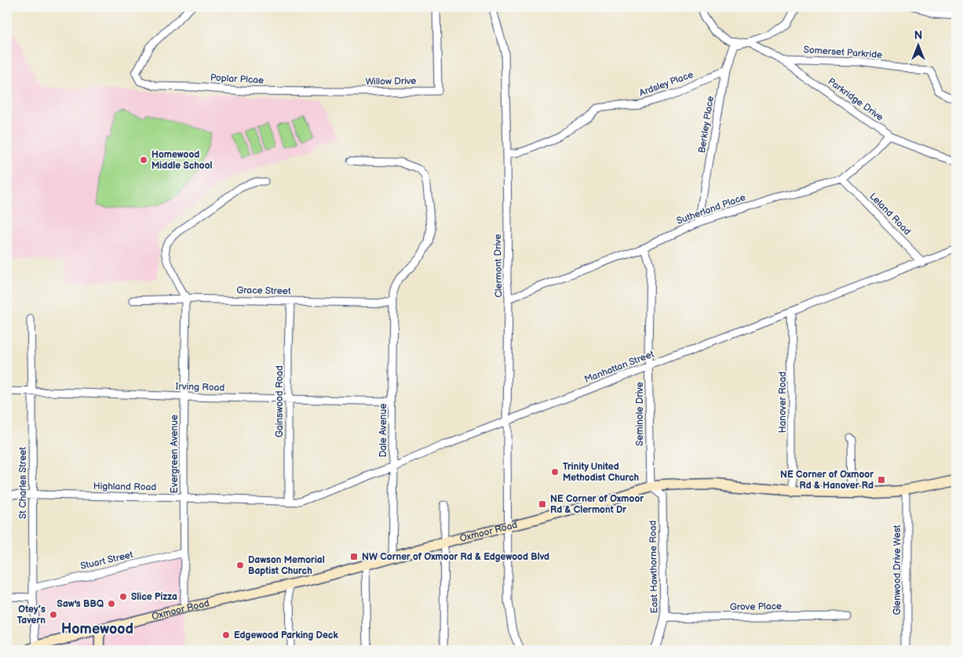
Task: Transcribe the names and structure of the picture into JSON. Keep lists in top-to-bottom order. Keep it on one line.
{"streets":{"main road":["Oxmoor Road"],"street":["Somerset Parkride","Poplar Plcae","Willow Drive","Ardsley Place","Parkridge Drive","Berkley Place","Sutherland Place","Leland Road","Clermont Drive","Grace Street","Manhattan Street","Irving Road","Gainswood Road","Hanover Road","Seminole Drive","Dale Avenue","Evergreen Avenue","St Charles Street","Highland Road","Stuart Street","East Hawthorne Road","Glenwood Drive West","Grove Place"]},"crossings":[["Somerset Parkride","Parkridge Drive"],["Poplar Plcae","Willow Drive"],["Ardsley Place","Berkley Place"],["Ardsley Place","Clermont Drive"],["Parkridge Drive","Berkley Place"],["Parkridge Drive","Sutherland Place"],["Berkley Place","Sutherland Place"],["Sutherland Place","Leland Road"],["Sutherland Place","Clermont Drive"],["Sutherland Place","Seminole Drive"],["Leland Road","Manhattan Street"],["Clermont Drive","Manhattan Street"],["Clermont Drive","Oxmoor Road"],["Grace Street","Gainswood Road"],["Grace Street","Dale Avenue"],["Grace Street","Evergreen Avenue"],["Manhattan Street","Gainswood Road"],["Manhattan Street","Hanover Road"],["Manhattan Street","Seminole Drive"],["Manhattan Street","Dale Avenue"],["Manhattan Street","Highland Road"],["Irving Road","Gainswood Road"],["Irving Road","Dale Avenue"],["Irving Road","Evergreen Avenue"],["Irving Road","St Charles Street"],["Gainswood Road","Highland Road"],["Hanover Road","Oxmoor Road"],["Seminole Drive","Oxmoor Road"],["Seminole Drive","East Hawthorne Road"],["Dale Avenue","Oxmoor Road"],["Evergreen Avenue","Highland Road"],["Evergreen Avenue","Oxmoor Road"],["Evergreen Avenue","Stuart Street"],["St Charles Street","Highland Road"],["St Charles Street","Oxmoor Road"],["St Charles Street","Stuart Street"],["Oxmoor Road","East Hawthorne Road"],["Oxmoor Road","Glenwood Drive West"],["East Hawthorne Road","Grove Place"]],"districts":["Homewood"],"places":{"other":["Homewood Middle School","Trinity United Methodist Church","Dawson Memorial Baptist Church","Slice Pizza","Saw's BBQ","Otey’s Tavern","Edgewood Parking Deck"],"transit":["NE Corner of Oxmoor Rd & Hanover Rd","NE Corner of Oxmoor Rd & Clermont Dr","NW Corner of Oxmoor Rd & Edgewood Blvd"]},"north":"top"}
